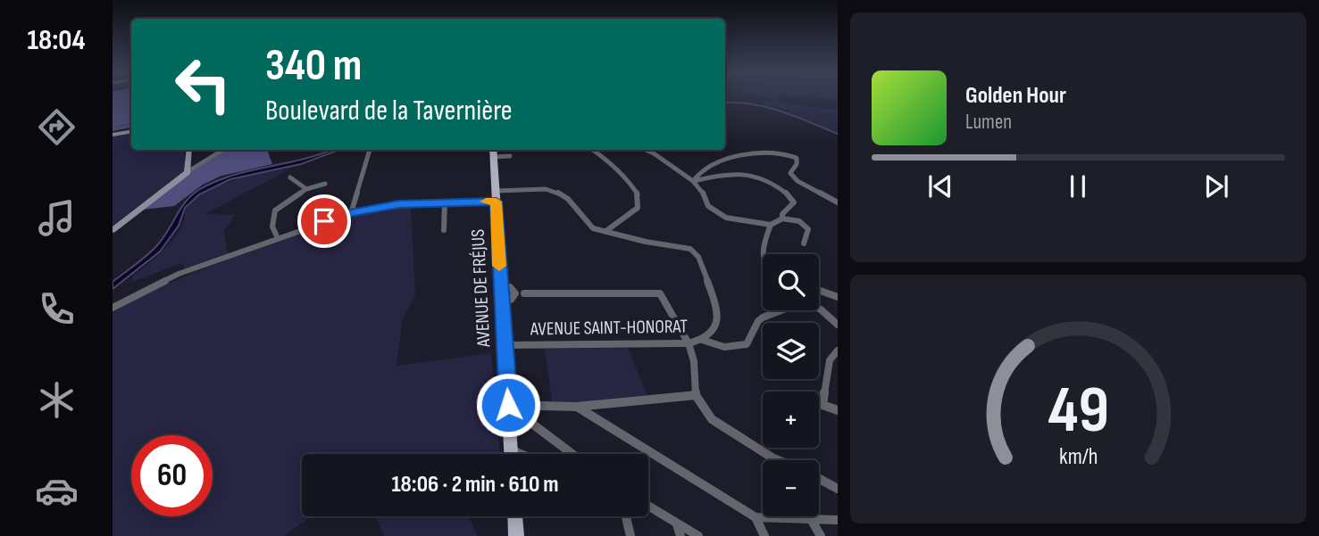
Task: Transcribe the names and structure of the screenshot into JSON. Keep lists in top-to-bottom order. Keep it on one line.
{"streets":{"main road":["AVENUE DE FRÉJUS"],"street":["AVENUE SAINT-HONORAT"]},"crossings":[["AVENUE DE FRÉJUS","AVENUE SAINT-HONORAT"]],"page":{"tabs":"18:04","turn":["340 m","Boulevard de la Tavernière"],"song":["Golden Hour","Lumen"],"map_buttons":["+","−"],"limit":"60","trip":"18:06 · 2 min · 610 m","gauge":["49","km/h"]}}
